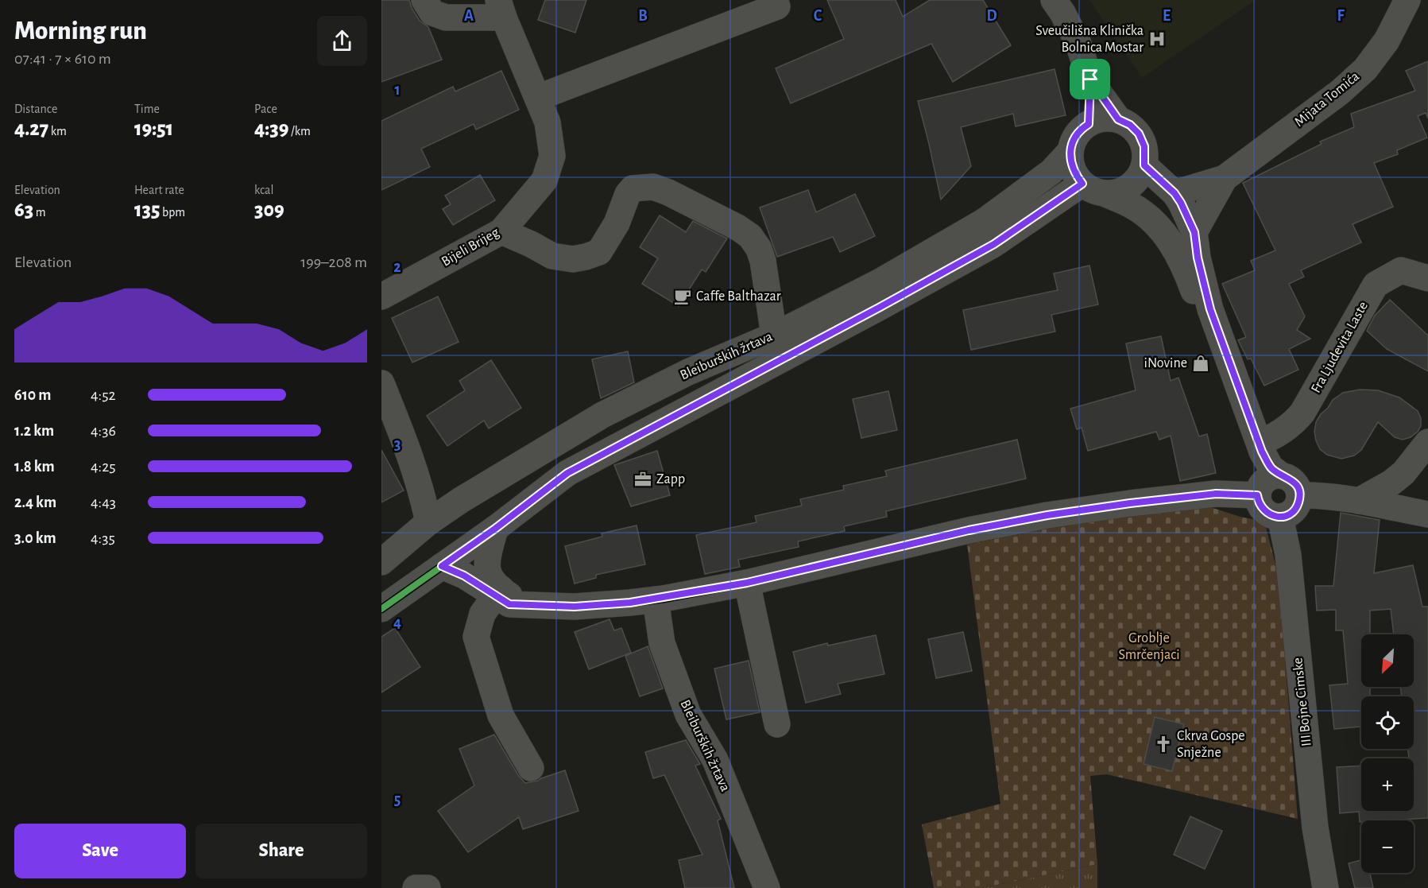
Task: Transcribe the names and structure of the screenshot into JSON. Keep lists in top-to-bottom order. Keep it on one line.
{"streets":{"street":["Mijata Tomića","Bijeli Brijeg","Fra Ljudevita Laste","Bleiburških žrtava","III Bojne Cimske"]},"parks":["Groblje Smrčenjaci"],"places":{"hospital":["Sveučilišna Klinička Bolnica Mostar"],"cafe":["Caffe Balthazar"],"shop":["iNovine"],"office":["Zapp"],"church":["Ckrva Gospe Snježne"]},"north":"bottom left","page":{"heading":["Morning run","07:41 · 7 × 610 m"],"stats":[["Distance","4.27 km"],["Time","19:51"],["Pace","4:39 /km"],["Elevation","63 m"],["Heart rate","135 bpm"],["kcal","309"]],"chart":["Elevation","199–208 m"],"list":[{"name":"610 m","note":"4:52"},{"name":"1.2 km","note":"4:36"},{"name":"1.8 km","note":"4:25"},{"name":"2.4 km","note":"4:43"},{"name":"3.0 km","note":"4:35"}],"map_buttons":["+","−"],"buttons":["Save","Share"]},"grid":{"columns":["A","B","C","D","E","F"],"rows":["1","2","3","4","5"]}}
